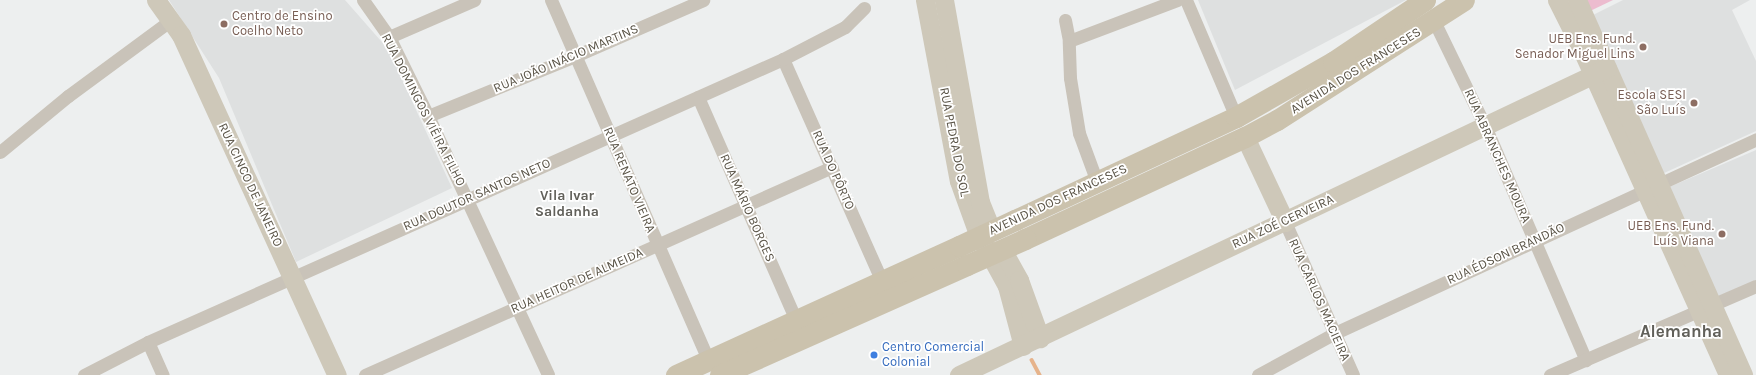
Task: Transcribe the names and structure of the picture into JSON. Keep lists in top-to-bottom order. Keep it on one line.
{"streets":{"main road":["AVENIDA DOS FRANCESES"],"street":["RUA JOÃO INÁCIO MARTINS","RUA DOMINGOS VIÊIRA FILHO","RUA PEDRA DO SOL","RUA ABRANCHES MOURA","RUA DO PÔRTO","RUA RENATO VIEIRA","RUA CINCO DE JANEIRO","RUA DOUTOR SANTOS NETO","RUA MÁRIO BORGES","RUA ZOÉ CERVEIRA","RUA ÉDSON BRANDÃO","RUA HEITOR DE ALMEIDA","RUA CARLOS MACIEIRA"]},"crossings":[["RUA JOÃO INÁCIO MARTINS","RUA DOMINGOS VIÊIRA FILHO"],["RUA JOÃO INÁCIO MARTINS","RUA RENATO VIEIRA"],["AVENIDA DOS FRANCESES","RUA ABRANCHES MOURA"],["AVENIDA DOS FRANCESES","RUA DO PÔRTO"],["AVENIDA DOS FRANCESES","RUA RENATO VIEIRA"],["AVENIDA DOS FRANCESES","RUA MÁRIO BORGES"],["AVENIDA DOS FRANCESES","RUA CARLOS MACIEIRA"],["RUA DOMINGOS VIÊIRA FILHO","RUA DOUTOR SANTOS NETO"],["RUA DOMINGOS VIÊIRA FILHO","RUA HEITOR DE ALMEIDA"],["RUA PEDRA DO SOL","RUA ZOÉ CERVEIRA"],["RUA ABRANCHES MOURA","RUA ZOÉ CERVEIRA"],["RUA ABRANCHES MOURA","RUA ÉDSON BRANDÃO"],["RUA DO PÔRTO","RUA DOUTOR SANTOS NETO"],["RUA DO PÔRTO","RUA HEITOR DE ALMEIDA"],["RUA RENATO VIEIRA","RUA DOUTOR SANTOS NETO"],["RUA RENATO VIEIRA","RUA HEITOR DE ALMEIDA"],["RUA CINCO DE JANEIRO","RUA DOUTOR SANTOS NETO"],["RUA DOUTOR SANTOS NETO","RUA MÁRIO BORGES"],["RUA MÁRIO BORGES","RUA HEITOR DE ALMEIDA"],["RUA ZOÉ CERVEIRA","RUA CARLOS MACIEIRA"],["RUA ÉDSON BRANDÃO","RUA CARLOS MACIEIRA"]],"districts":["Vila Ivar Saldanha","Alemanha"],"places":["Centro de Ensino Coelho Neto","UEB Ens. Fund. Senador Miguel Lins","Escola SESI São Luís","UEB Ens. Fund. Luís Viana","Centro Comercial Colonial"]}
